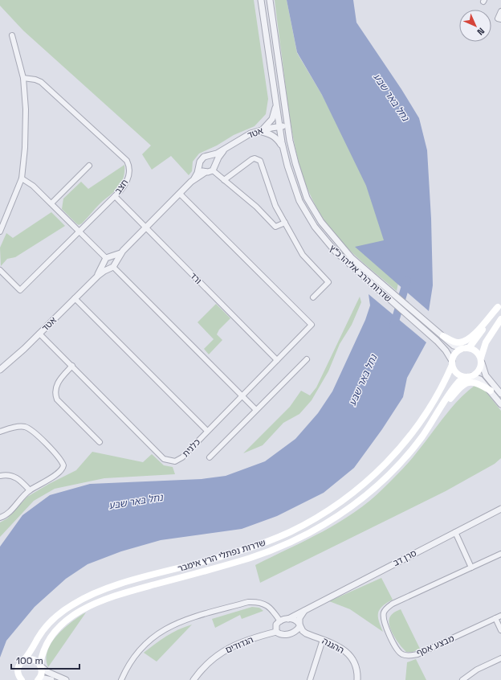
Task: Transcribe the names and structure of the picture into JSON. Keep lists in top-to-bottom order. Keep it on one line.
{"streets":{"main road":["שדרות נפתלי הרץ אימבר"],"street":["אטד","חצב","שדרות הרב אליהו כ\"ץ","ורד","כלנית","סרן דב","הגדודים","ההגנה","מבצע אסף"]},"crossings":[["אטד","שדרות הרב אליהו כ\"ץ"],["אטד","ורד"],["אטד","כלנית"],["חצב","ורד"],["שדרות הרב אליהו כ\"ץ","שדרות נפתלי הרץ אימבר"],["ורד","כלנית"],["סרן דב","הגדודים"],["סרן דב","ההגנה"],["הגדודים","ההגנה"]],"water":["נחל באר שבע"],"scale_bar":"100 m","north":"bottom right"}
